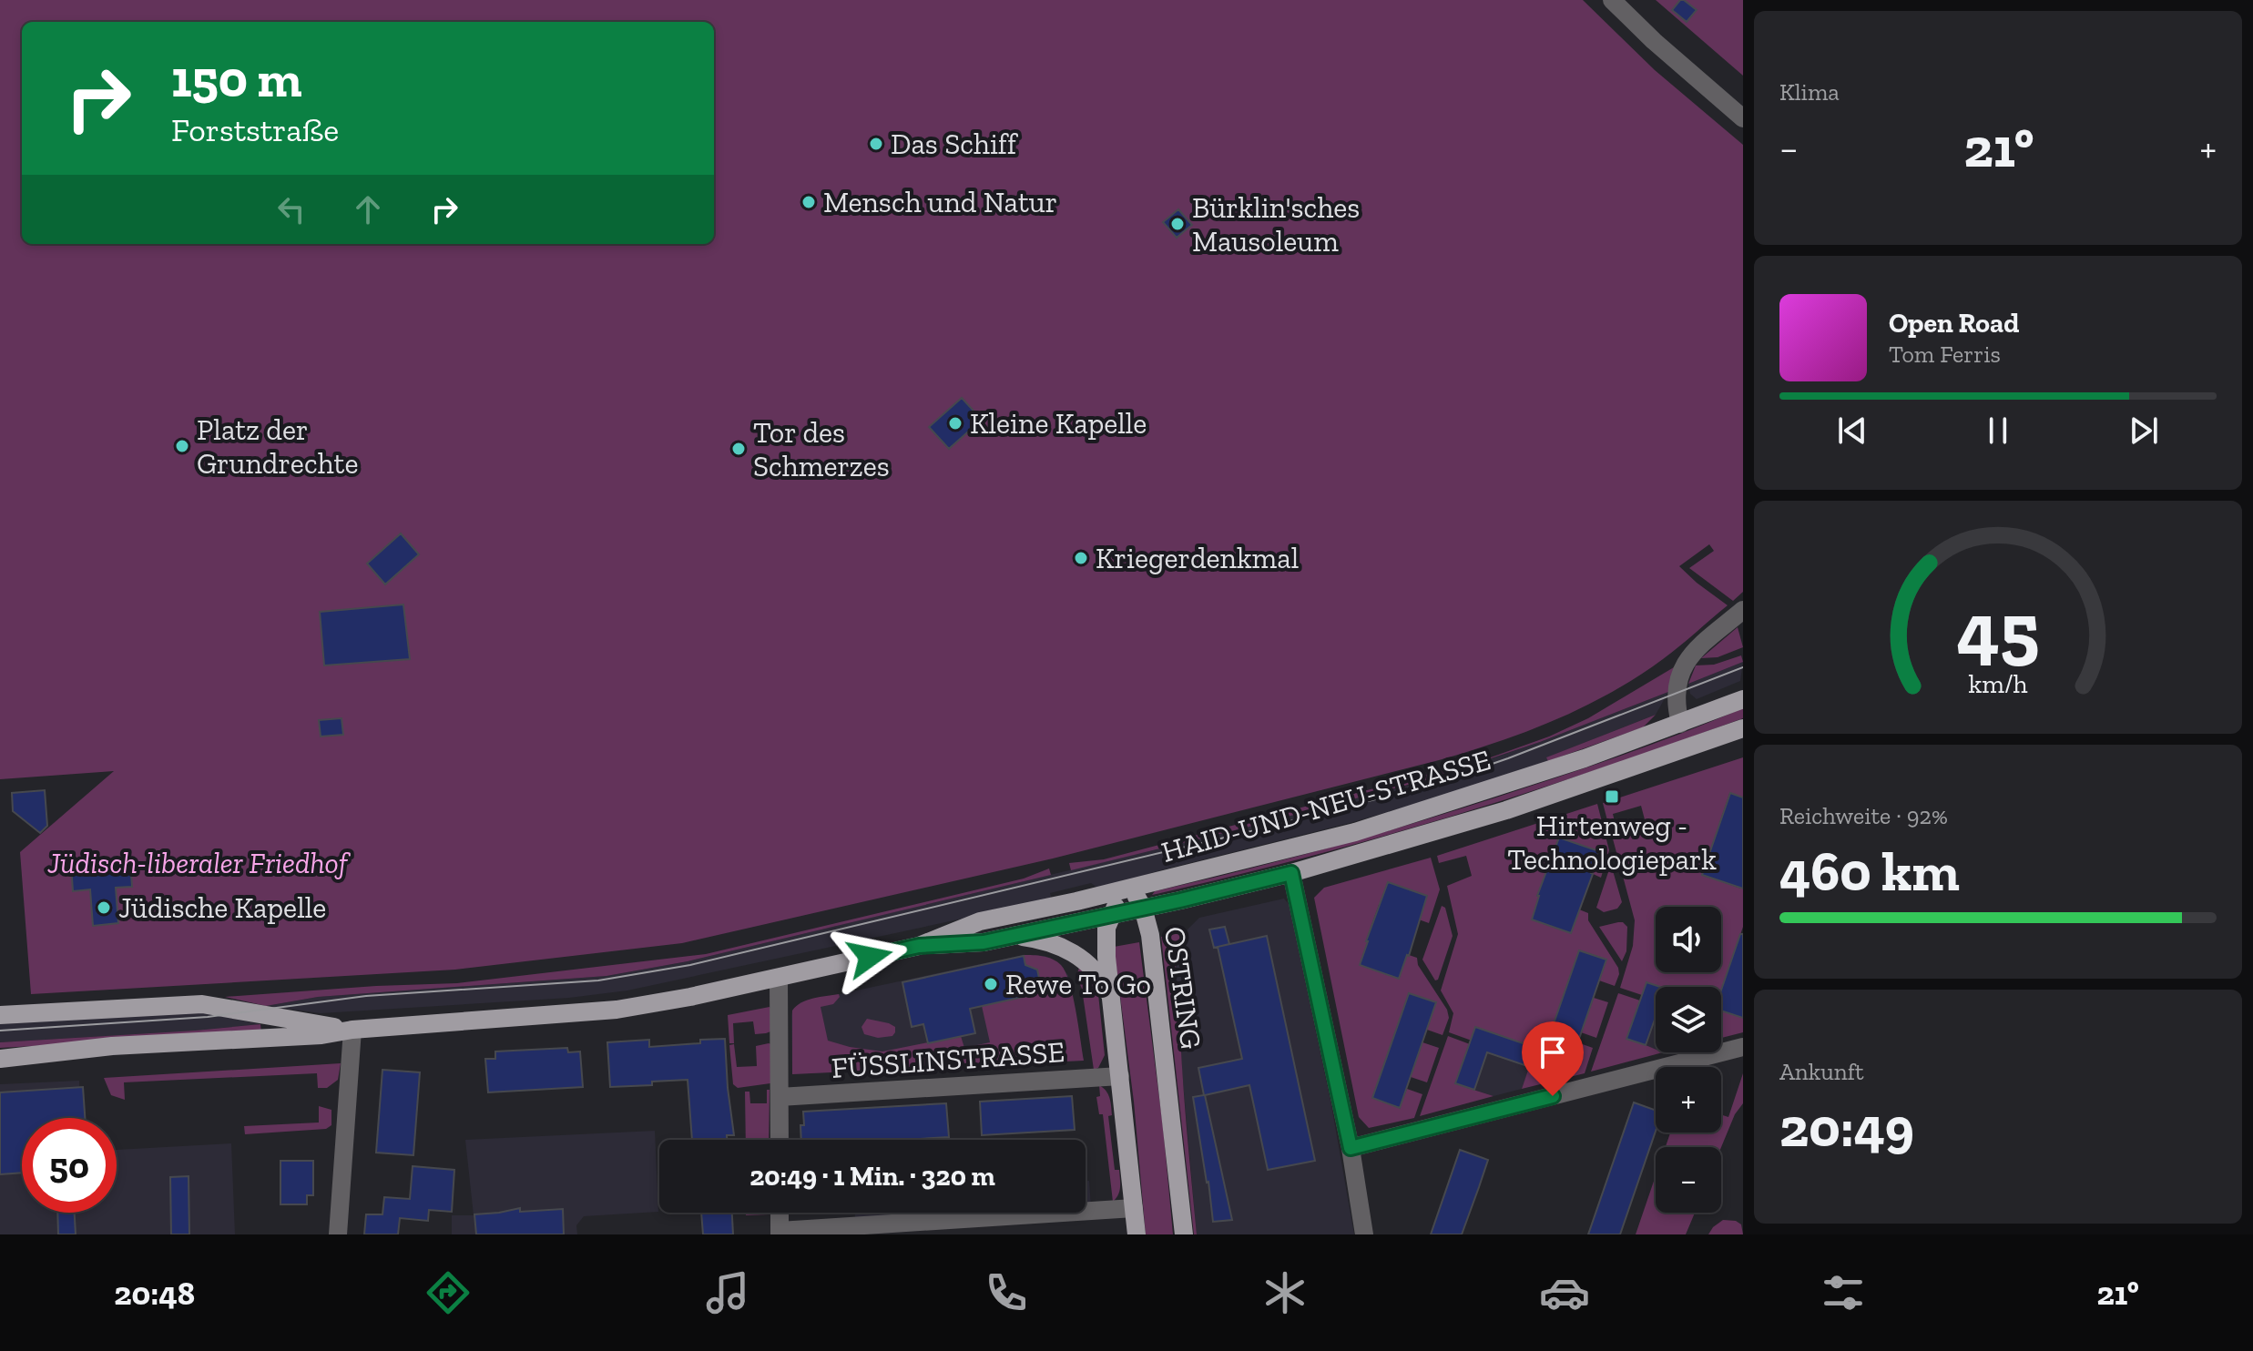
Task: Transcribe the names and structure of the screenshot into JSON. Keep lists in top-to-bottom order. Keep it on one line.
{"streets":{"main road":["HAID-UND-NEU-STRASSE","OSTRING"],"street":["FÜSSLINSTRASSE"]},"crossings":[["HAID-UND-NEU-STRASSE","OSTRING"]],"parks":["Jüdisch-liberaler Friedhof"],"places":{"other":["Das Schiff","Mensch und Natur","Bürklin'sches Mausoleum","Kleine Kapelle","Platz der Grundrechte","Tor des Schmerzes","Kriegerdenkmal","Jüdische Kapelle","Rewe To Go"],"transit":["Hirtenweg - Technologiepark"]},"page":{"tile":["Klima",["Reichweite · 92%","460 km"],["Ankunft","20:49"]],"turn":["150 m","Forststraße"],"heat":["−","21°","+"],"song":["Open Road","Tom Ferris"],"map_buttons":["+","−"],"limit":"50","trip":"20:49 · 1 Min. · 320 m","tabs":["20:48","21°"],"gauge":["45","km/h"]}}
